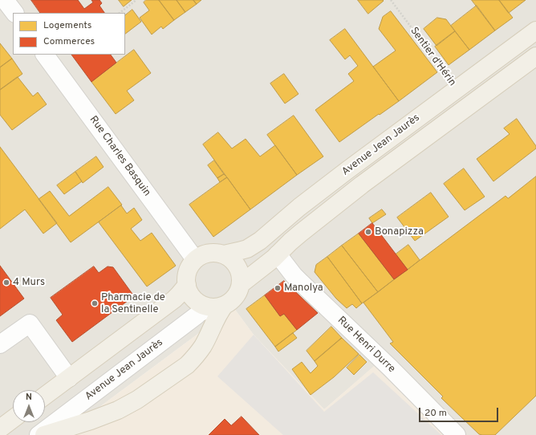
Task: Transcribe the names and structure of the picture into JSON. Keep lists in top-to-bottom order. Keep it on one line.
{"streets":{"main road":["Avenue Jean Jaurès"],"street":["Rue Charles Basquin","Rue Henri Durre"],"path":["Sentier d'Hérin"]},"crossings":[["Sentier d'Hérin","Avenue Jean Jaurès"],["Avenue Jean Jaurès","Rue Charles Basquin"],["Avenue Jean Jaurès","Rue Henri Durre"]],"places":["Bonapizza","4 Murs","Manolya","Pharmacie de la Sentinelle"],"legend":["Logements","Commerces"],"scale_bar":"20 m","north":"top"}
